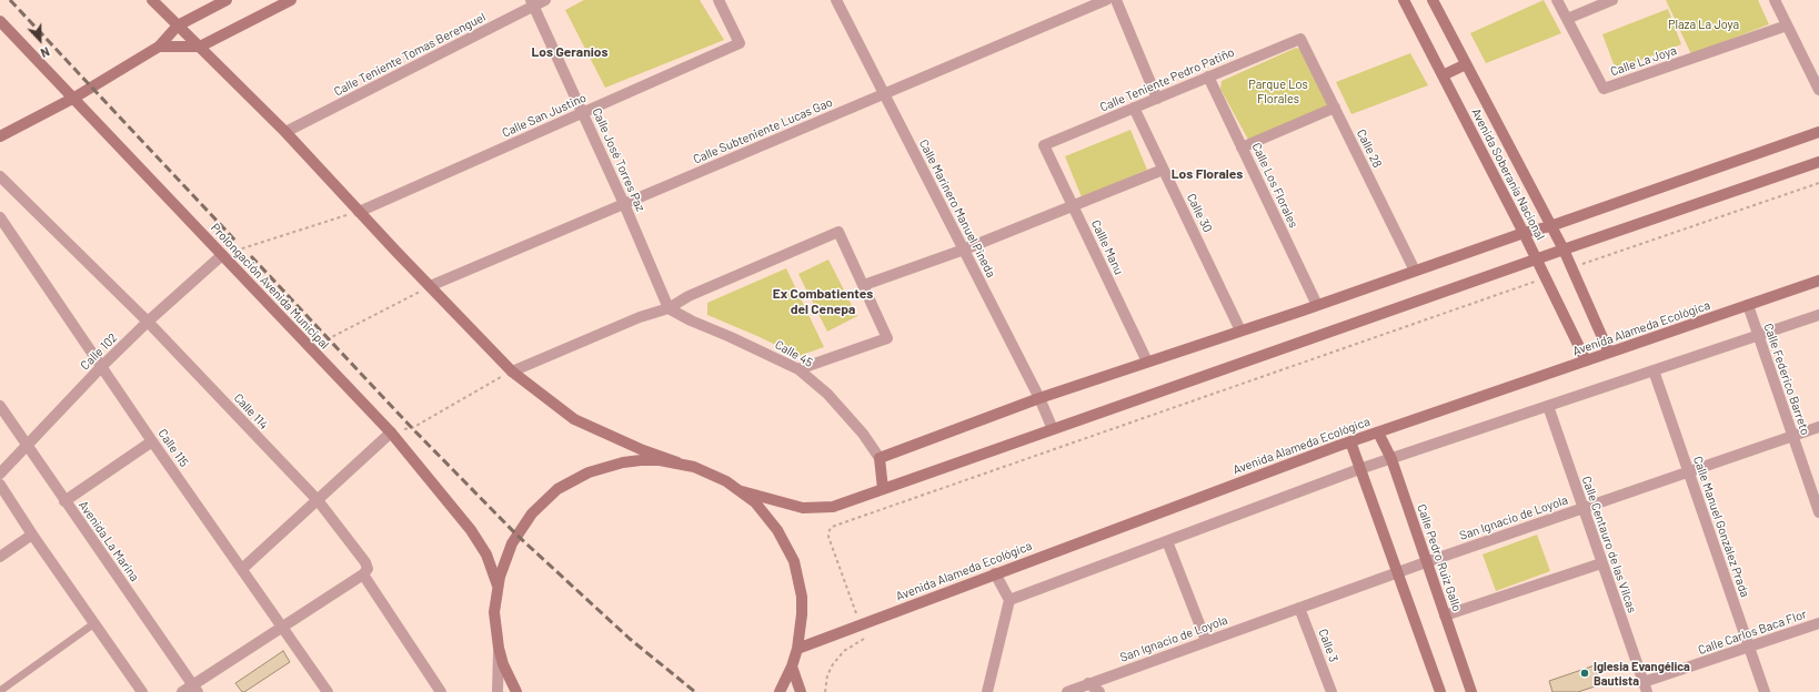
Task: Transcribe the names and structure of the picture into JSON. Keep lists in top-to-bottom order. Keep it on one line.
{"streets":{"main road":["Avenida Soberanía Nacional","Prolongación Avenida Municipal","Avenida Alameda Ecológica","Calle Pedro Ruiz Gallo"],"street":["Calle Teniente Tomas Berenguel","Calle La Joya","Calle Teniente Pedro Patiño","Calle San Justino","Calle Subteniente Lucas Gao","Calle 28","Calle José Torres Paz","Calle Los Florales","Calle Marinero Manuel Pineda","Calle 30","Callle Manu","Calle 102","Calle 45","Calle Federico Barreto","Calle 114","Calle 115","San Ignacio de Loyola","Calle Manuel González Prada","Avenida La Marina","Calle Centauro de las Vilcas","Calle Carlos Baca Flor","Calle 3"]},"crossings":[["Calle Teniente Tomas Berenguel","Calle José Torres Paz"],["Calle Teniente Tomas Berenguel","Prolongación Avenida Municipal"],["Calle Teniente Pedro Patiño","Calle 28"],["Calle Teniente Pedro Patiño","Calle Los Florales"],["Calle Teniente Pedro Patiño","Calle 30"],["Calle Teniente Pedro Patiño","Callle Manu"],["Calle San Justino","Calle José Torres Paz"],["Calle San Justino","Prolongación Avenida Municipal"],["Calle Subteniente Lucas Gao","Calle José Torres Paz"],["Calle Subteniente Lucas Gao","Calle Marinero Manuel Pineda"],["Calle Subteniente Lucas Gao","Prolongación Avenida Municipal"],["Calle José Torres Paz","Calle 45"],["Avenida Soberanía Nacional","Avenida Alameda Ecológica"],["Prolongación Avenida Municipal","Avenida Alameda Ecológica"],["Prolongación Avenida Municipal","Calle 102"],["Avenida Alameda Ecológica","Calle Federico Barreto"],["Avenida Alameda Ecológica","Calle Pedro Ruiz Gallo"],["Calle 102","Calle 114"],["Calle 102","Calle 115"],["Calle 102","Avenida La Marina"],["Calle Federico Barreto","San Ignacio de Loyola"],["San Ignacio de Loyola","Calle Manuel González Prada"],["San Ignacio de Loyola","Calle Centauro de las Vilcas"],["San Ignacio de Loyola","Calle Pedro Ruiz Gallo"],["San Ignacio de Loyola","Calle 3"],["Calle Manuel González Prada","Calle Carlos Baca Flor"],["Calle Centauro de las Vilcas","Calle Carlos Baca Flor"]],"districts":["Los Geranios","Los Florales","Ex Combatientes del Cenepa"],"parks":["Plaza La Joya","Parque Los Florales"],"places":["Iglesia Evangélica Bautista"],"north":"bottom"}
